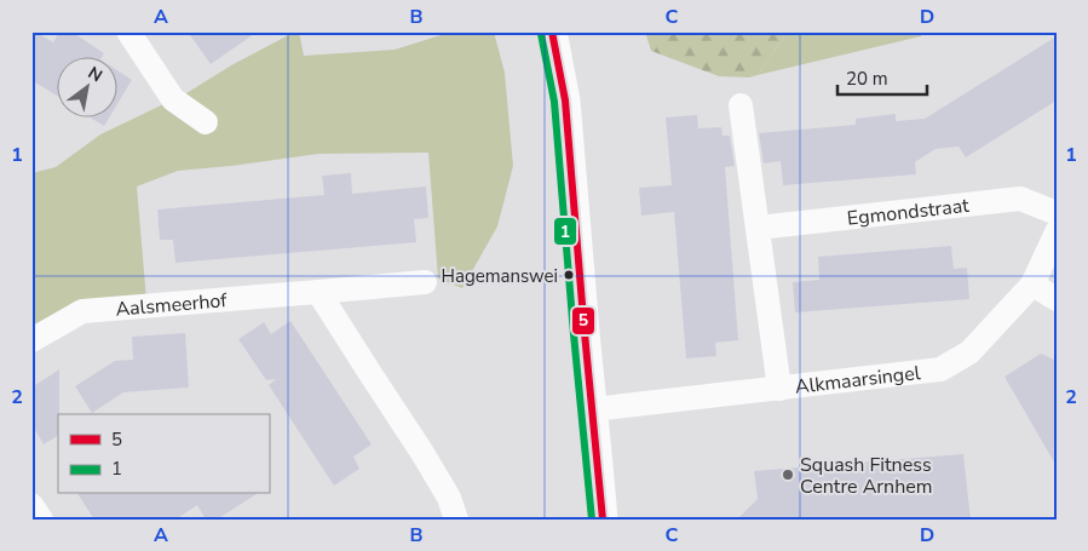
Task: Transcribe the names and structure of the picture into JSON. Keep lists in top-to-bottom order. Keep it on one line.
{"streets":{"street":["Egmondstraat","Aalsmeerhof","Alkmaarsingel"]},"places":["Hagemanswei","Squash Fitness Centre Arnhem"],"lines":["transit line 5","transit line 1"],"legend":["5","1"],"scale_bar":"20 m","north":"top right","grid":{"columns":["A","B","C","D"],"rows":["1","2"]}}
